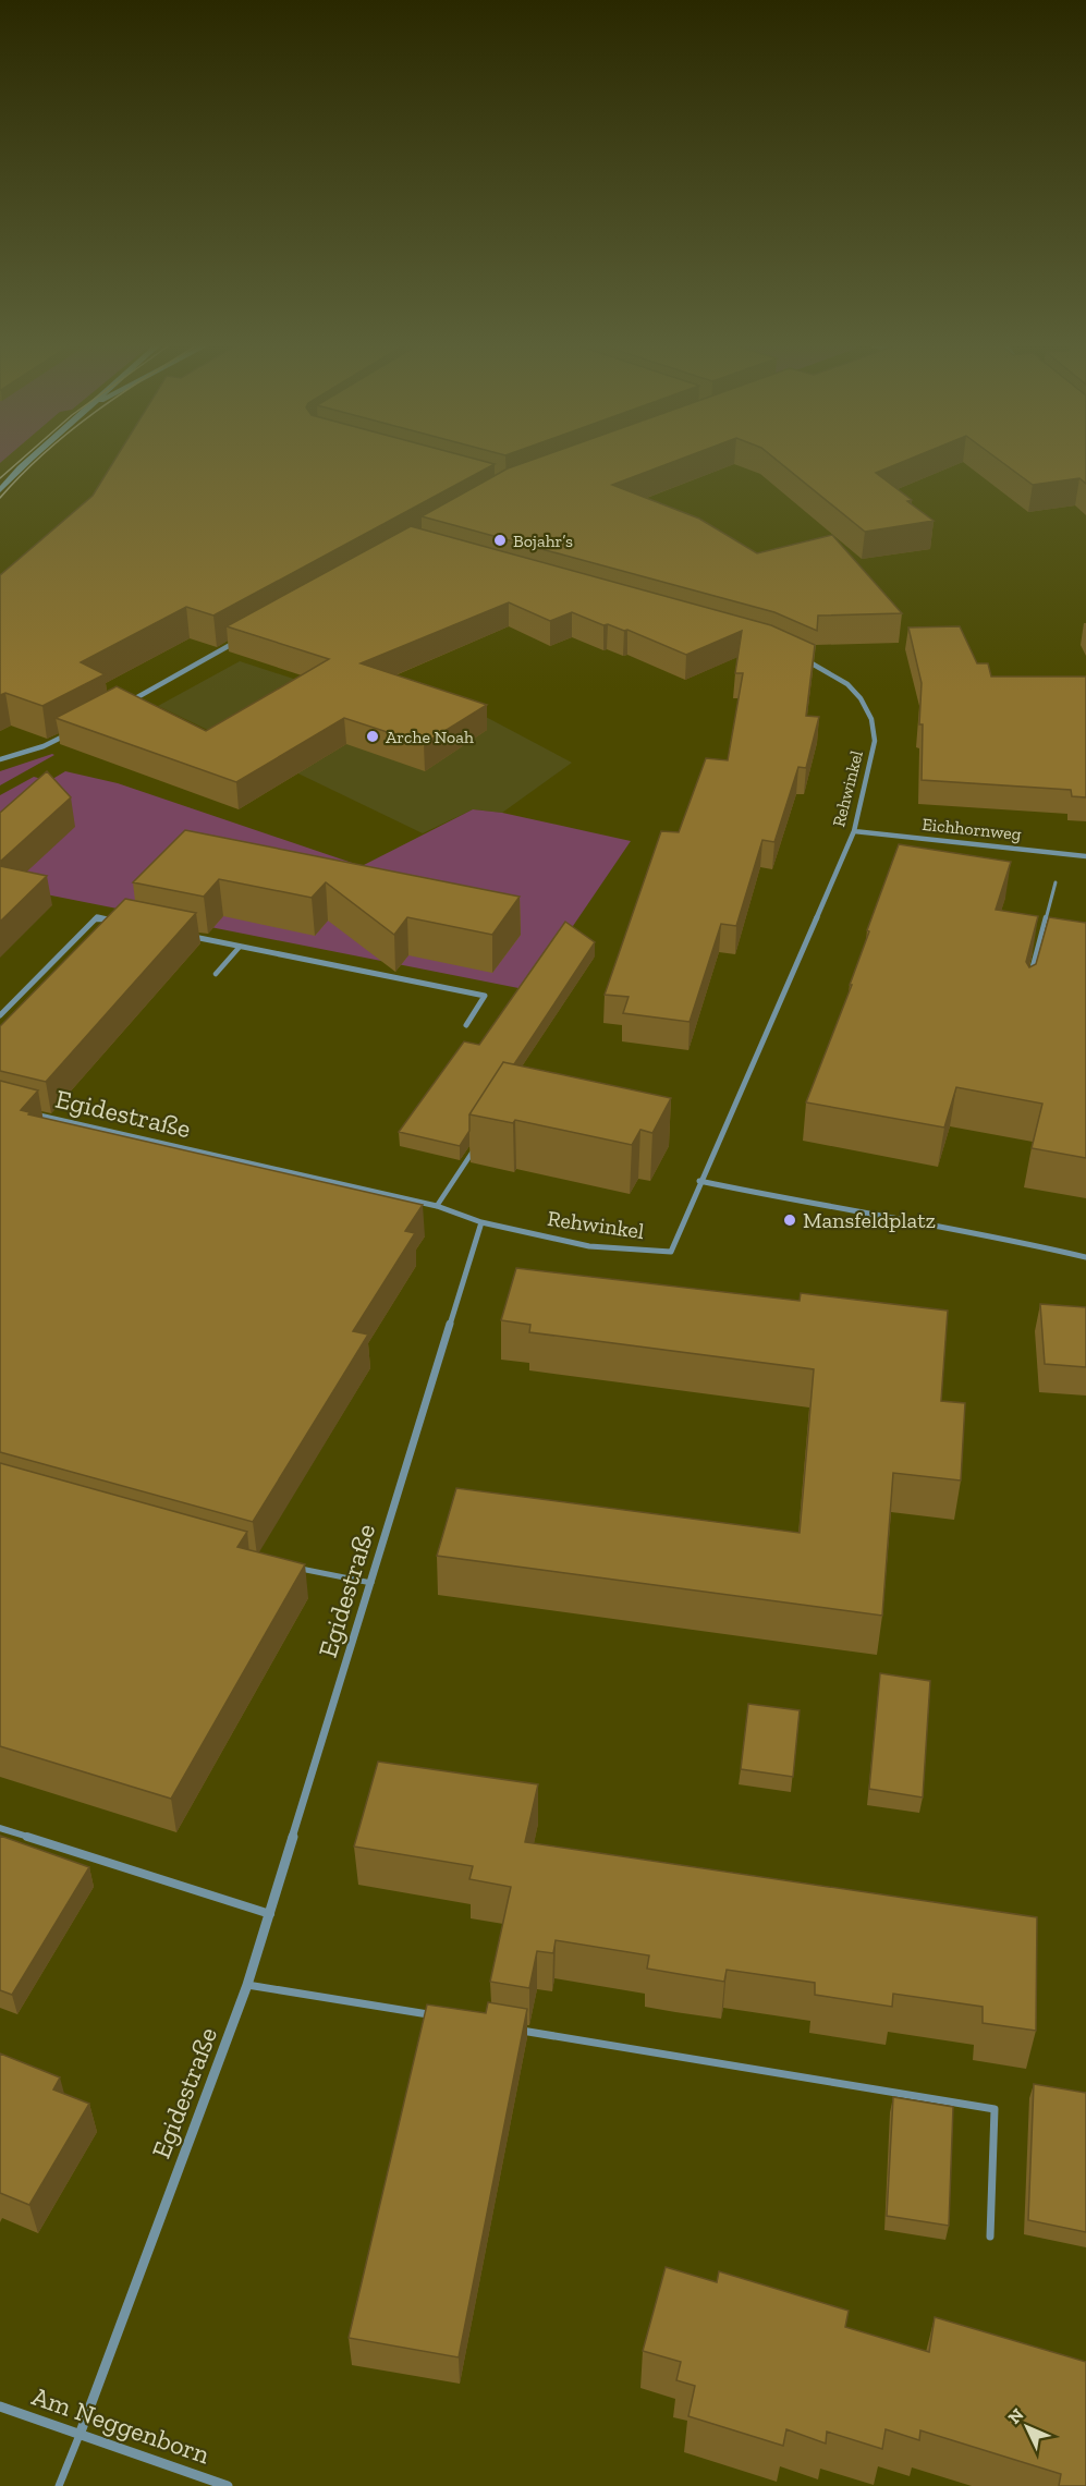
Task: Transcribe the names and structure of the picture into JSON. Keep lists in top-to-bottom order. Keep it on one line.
{"streets":{"street":["Rehwinkel","Eichhornweg","Egidestraße","Am Neggenborn"]},"crossings":[["Rehwinkel","Eichhornweg"],["Rehwinkel","Egidestraße"],["Egidestraße","Am Neggenborn"]],"places":["Bojahr’s","Arche Noah","Mansfeldplatz"],"north":"top left"}
